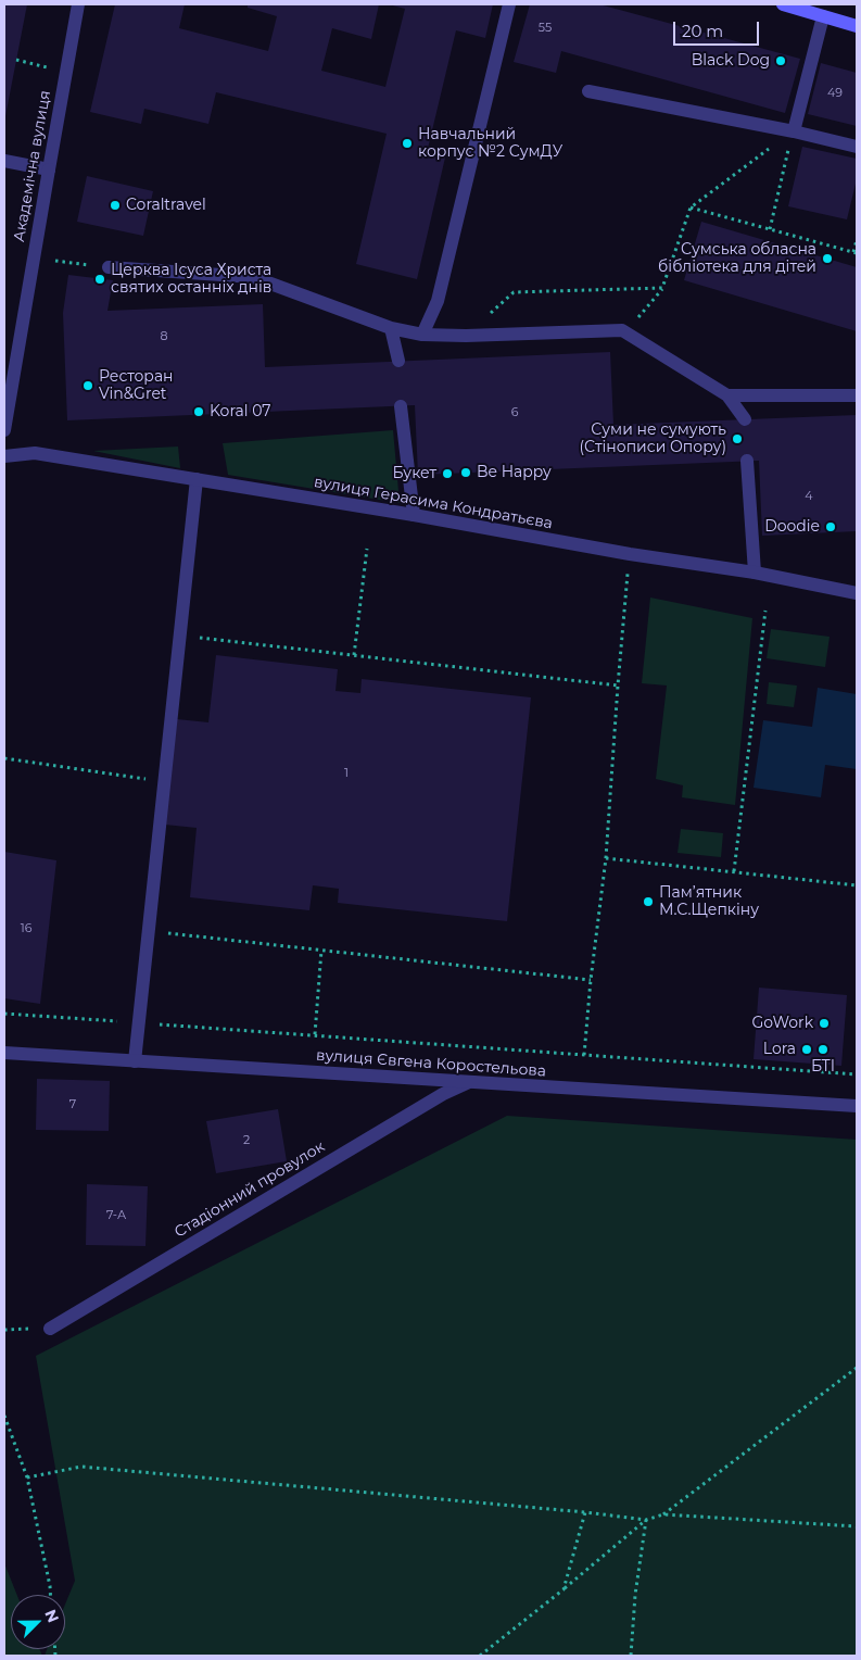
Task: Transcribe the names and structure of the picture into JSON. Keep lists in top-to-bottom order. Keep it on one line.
{"streets":{"street":["Академічна вулиця","вулиця Герасима Кондратьєва","вулиця Євгена Коростельова","Стадіонний провулок"]},"crossings":[["вулиця Євгена Коростельова","Стадіонний провулок"]],"places":["Black Dog","Навчальний корпус №2 СумДУ","Coraltravel","Сумська обласна бібліотека для дітей","Церква Ісуса Христа святих останніх днів","Ресторан Vin&Gret","Koral 07","Суми не сумують (Стінописи Опору)","Be Happy","Букет","Doodie","Пам’ятник М.С.Щепкіну","GoWork","Lora","БТІ"],"house_numbers":["55","49","8","6","4","1","16","7","2","7-А"],"scale_bar":"20 m","north":"top right"}
